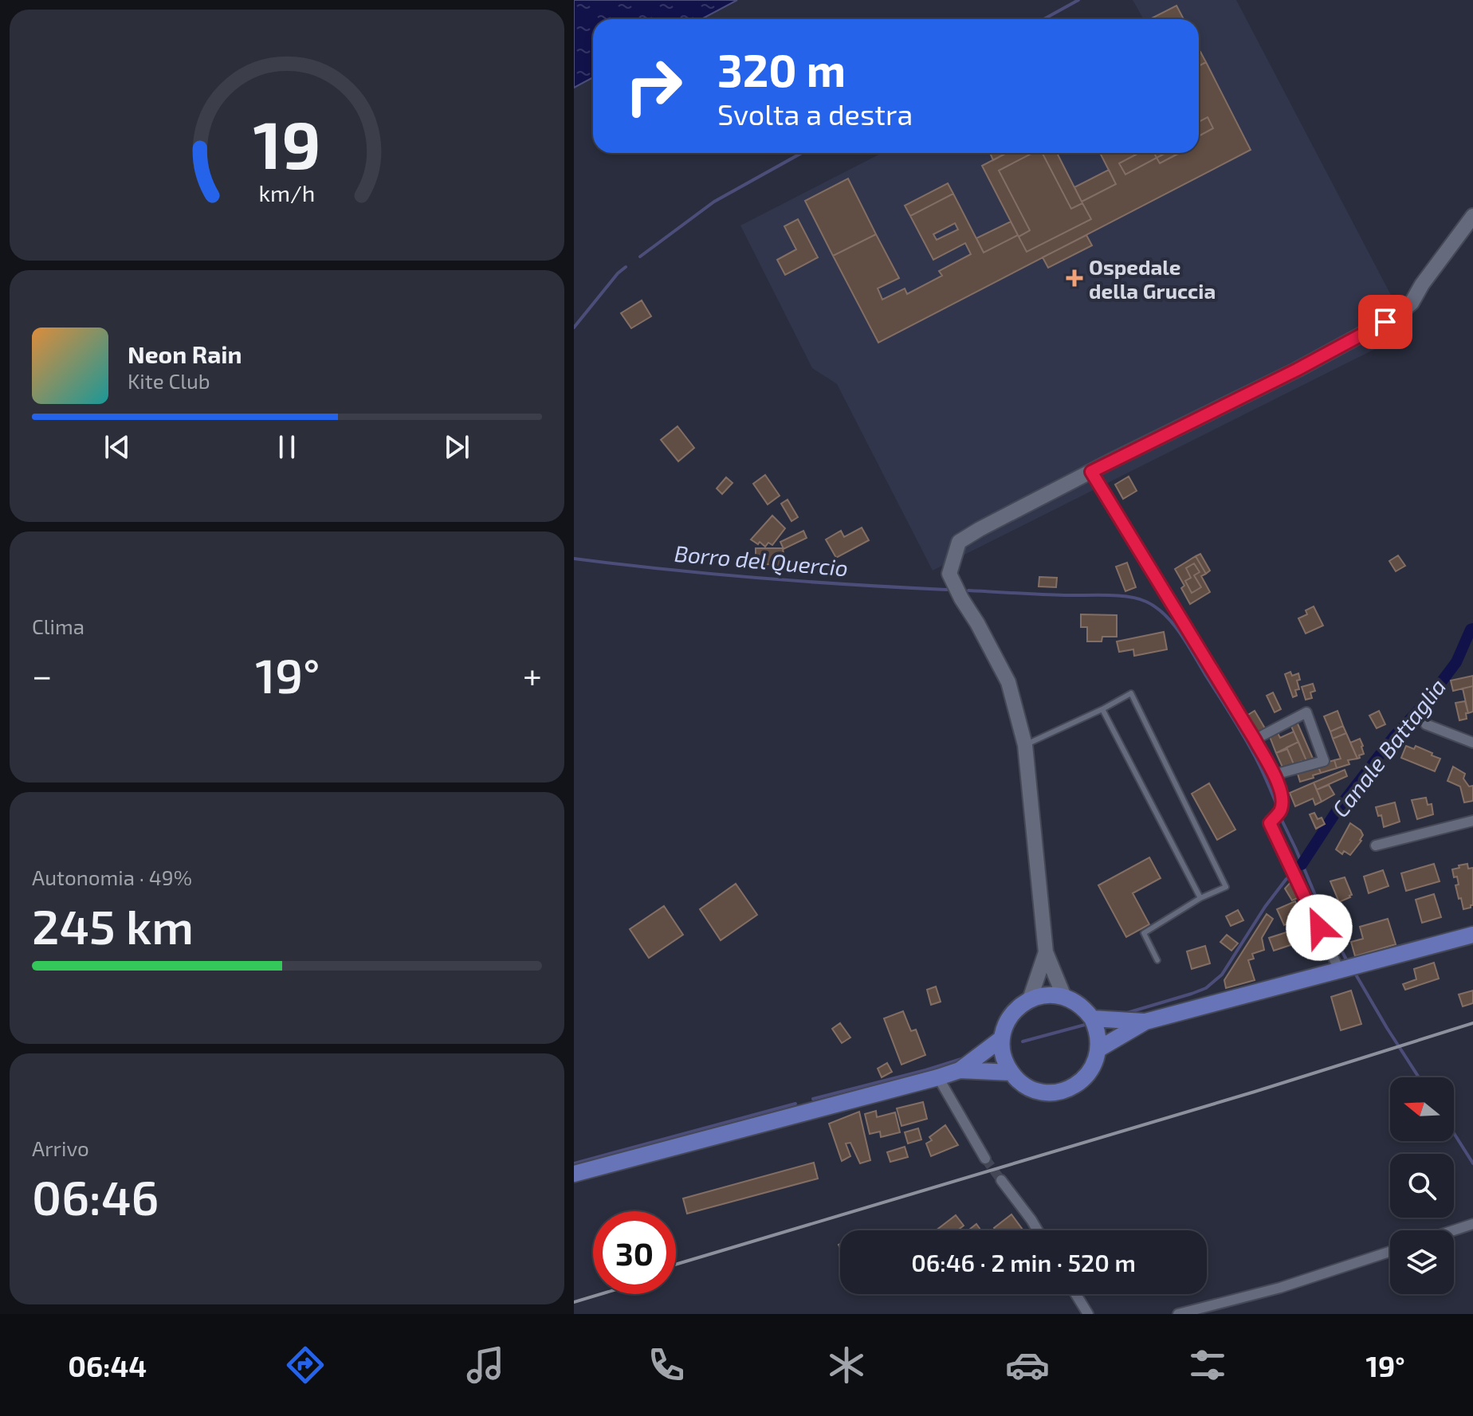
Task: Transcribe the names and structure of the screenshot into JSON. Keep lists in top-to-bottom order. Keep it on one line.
{"water":["Borro del Quercio","Canale Battaglia"],"places":{"health":["Ospedale della Gruccia"]},"north":"left","page":{"turn":["320 m","Svolta a destra"],"song":["Neon Rain","Kite Club"],"tile":["Clima",["Autonomia · 49%","245 km"],["Arrivo","06:46"]],"heat":["−","19°","+"],"limit":"30","trip":"06:46 · 2 min · 520 m","tabs":["06:44","19°"],"gauge":["19","km/h"]}}
